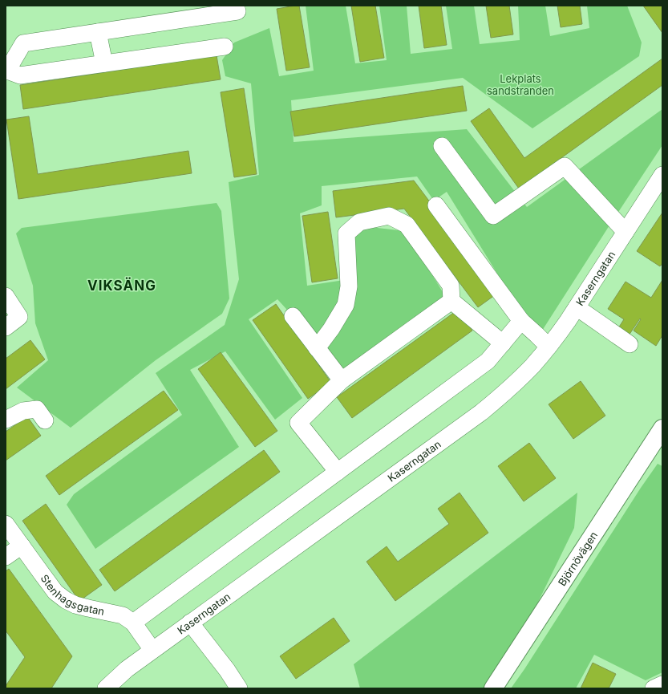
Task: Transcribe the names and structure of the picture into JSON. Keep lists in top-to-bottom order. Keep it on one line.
{"streets":{"main road":["Björnövägen"],"street":["Kaserngatan","Stenhagsgatan"]},"crossings":[["Kaserngatan","Stenhagsgatan"]],"districts":["VIKSÄNG"],"parks":["Lekplats sandstranden"]}
